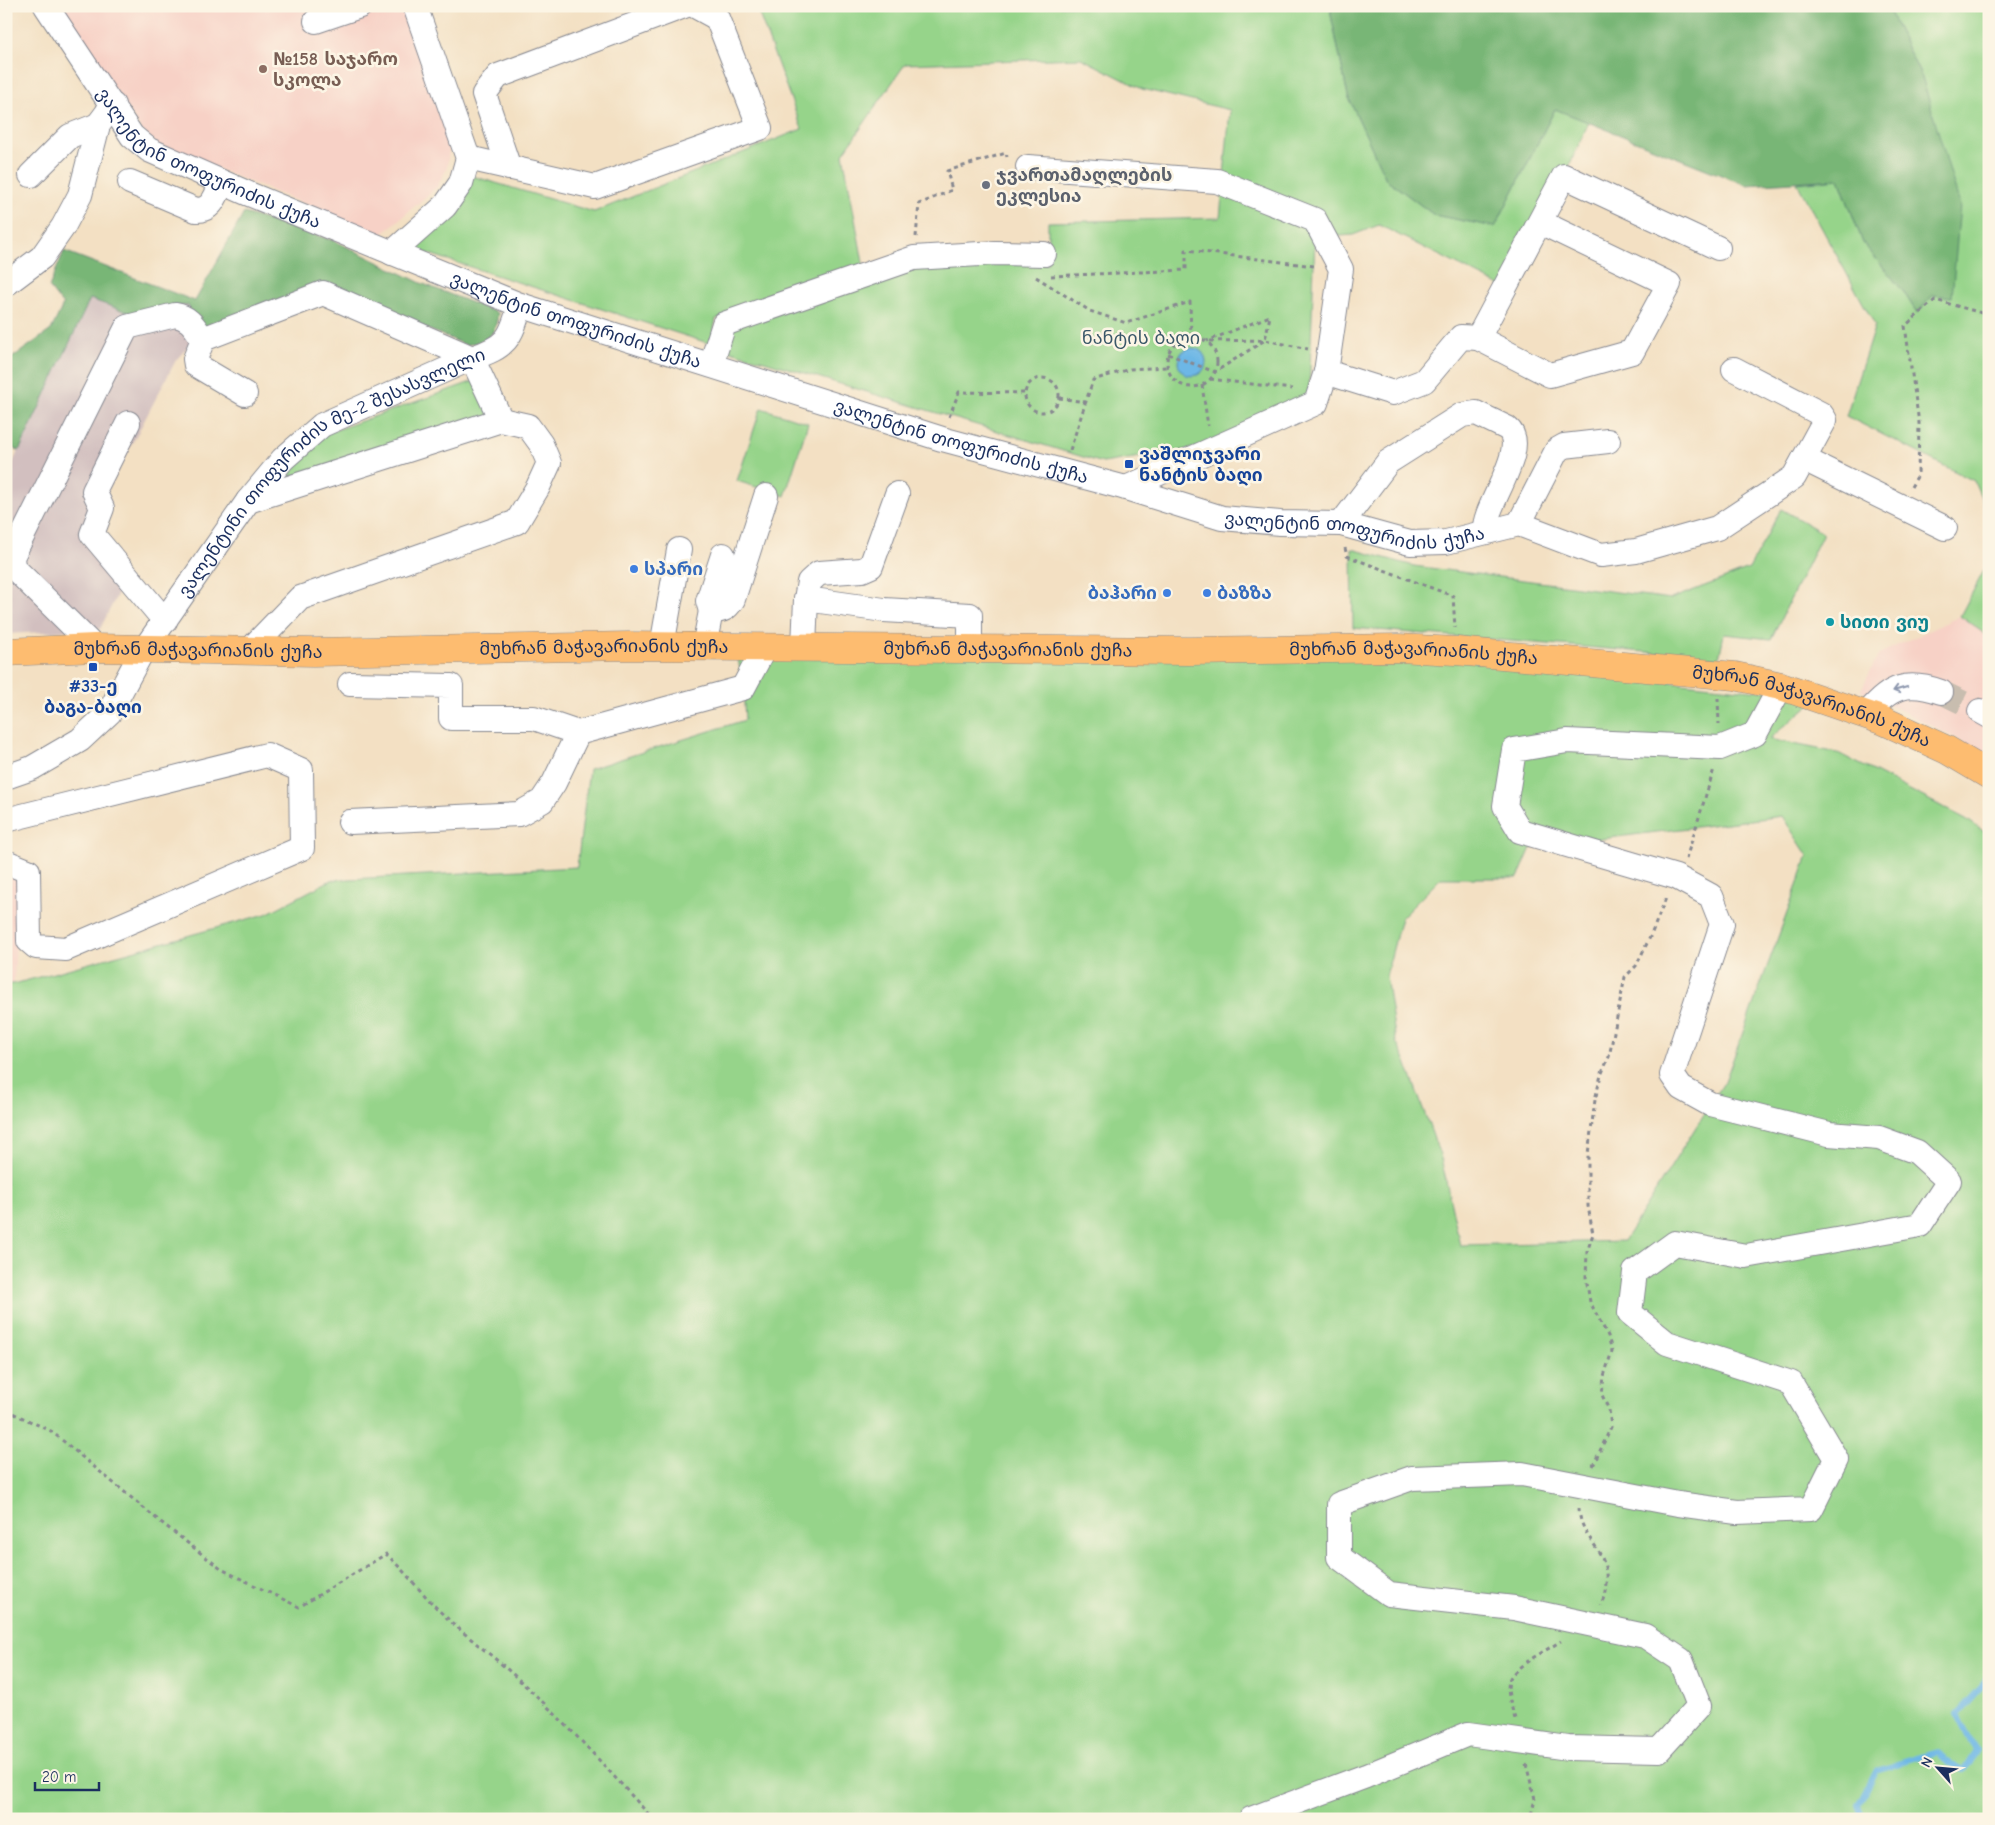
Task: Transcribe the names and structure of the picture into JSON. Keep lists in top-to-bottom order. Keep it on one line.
{"streets":{"main road":["მუხრან მაჭავარიანის ქუჩა"],"street":["ვალენტინ თოფურიძის ქუჩა","ვალენტინი თოფურიძის მე-2 შესასვლელი"]},"crossings":[["ვალენტინ თოფურიძის ქუჩა","ვალენტინი თოფურიძის მე-2 შესასვლელი"],["ვალენტინი თოფურიძის მე-2 შესასვლელი","მუხრან მაჭავარიანის ქუჩა"]],"parks":["ნანტის ბაღი"],"places":{"other":["№158 საჯარო სკოლა","ჯვართამაღლების ეკლესია","სპარი","ბაჰარი","ბაზზა","სითი ვიუ"],"transit":["ვაშლიჯვარი ნანტის ბაღი","#33-ე ბაგა-ბაღი"]},"scale_bar":"20 m","north":"top left"}
